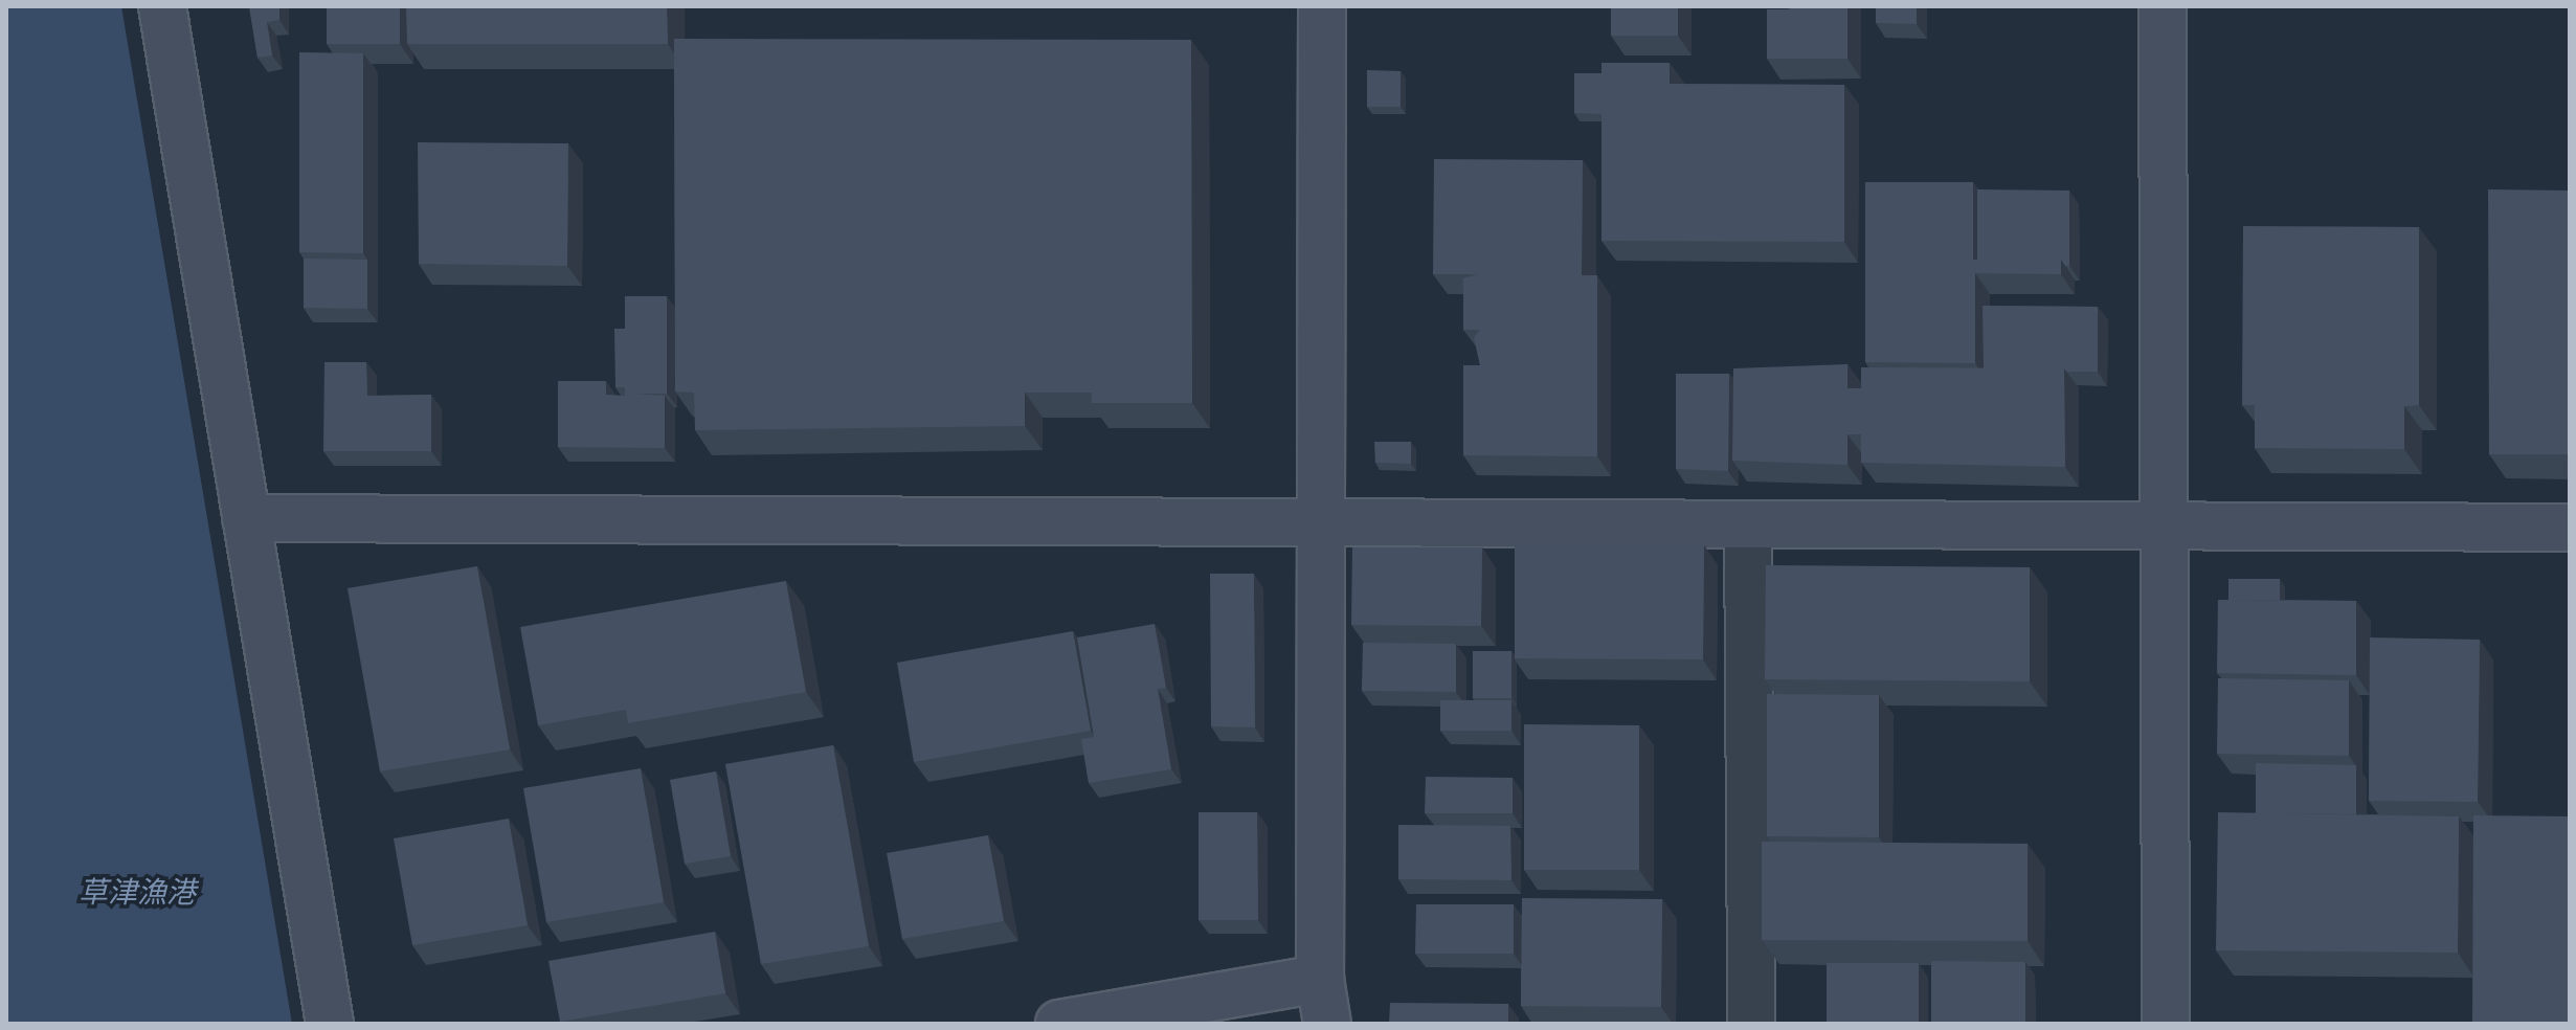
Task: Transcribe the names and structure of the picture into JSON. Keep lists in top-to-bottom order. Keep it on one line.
{"water":["草津漁港"]}
